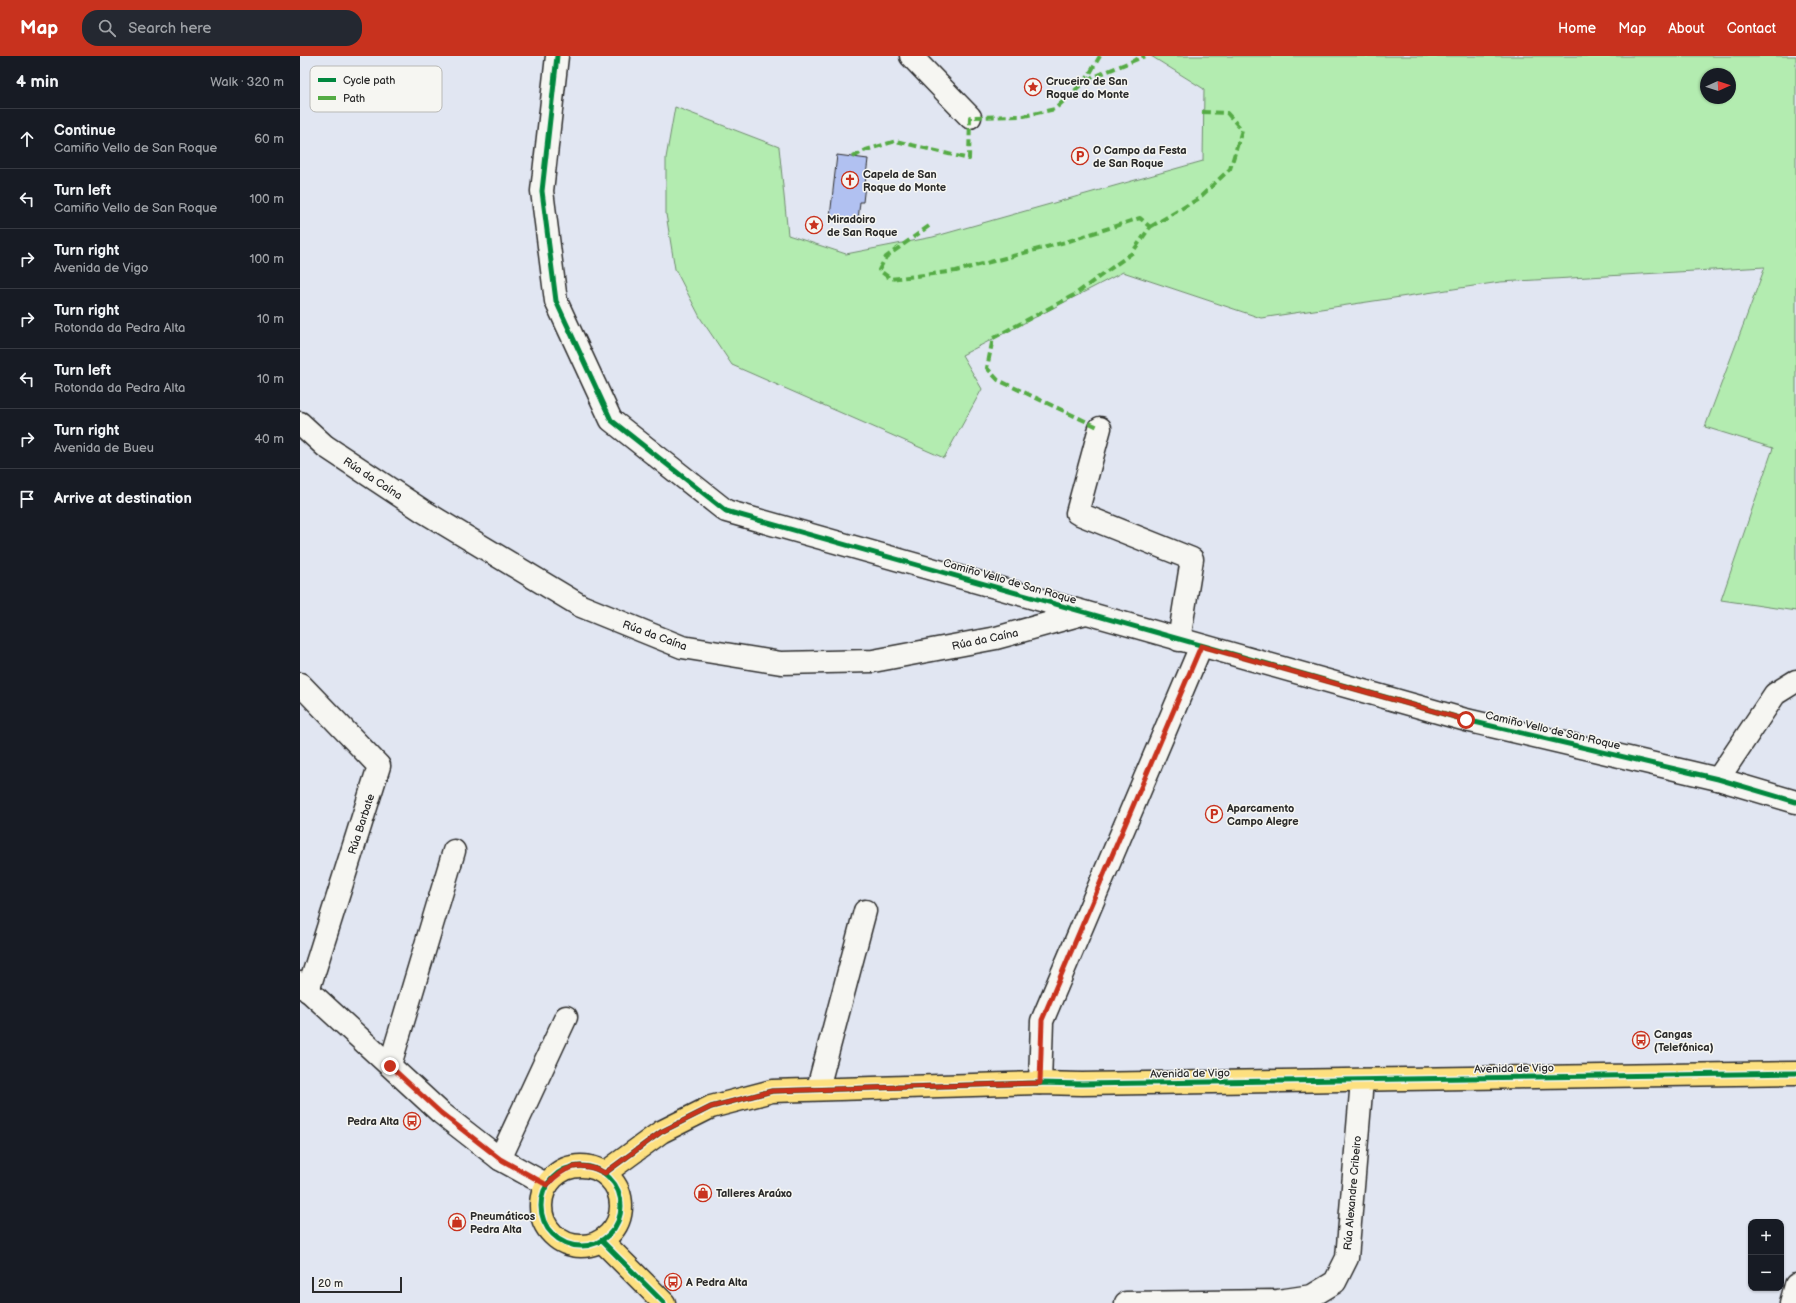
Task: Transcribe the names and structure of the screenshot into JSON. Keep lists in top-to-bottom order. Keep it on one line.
{"streets":{"main road":["Avenida de Vigo"],"street":["Rúa da Caína","Camiño Vello de San Roque","Rúa Barbate","Rúa Alexandre Cribeiro"]},"crossings":[["Rúa da Caína","Camiño Vello de San Roque"],["Avenida de Vigo","Rúa Alexandre Cribeiro"]],"places":{"place":["Cruceiro de San Roque do Monte","Miradoiro de San Roque"],"parking":["O Campo da Festa de San Roque","Aparcamento Campo Alegre"],"church":["Capela de San Roque do Monte"],"bus stop":["Cangas (Telefónica)","Pedra Alta","A Pedra Alta"],"shop":["Talleres Araúxo","Pneumáticos Pedra Alta"]},"legend":["Cycle path","Path"],"scale_bar":"20 m","north":"right","page":{"header":"Map","search":"Search here","nav":["Home","Map","About","Contact"],"heading":["4 min","Walk · 320 m"],"list":[["Continue","Camiño Vello de San Roque","60 m"],["Turn left","Camiño Vello de San Roque","100 m"],["Turn right","Avenida de Vigo","100 m"],["Turn right","Rotonda da Pedra Alta","10 m"],["Turn left","Rotonda da Pedra Alta","10 m"],["Turn right","Avenida de Bueu","40 m"],"Arrive at destination"],"map_buttons":["+","−"],"scale":"20 m"}}
